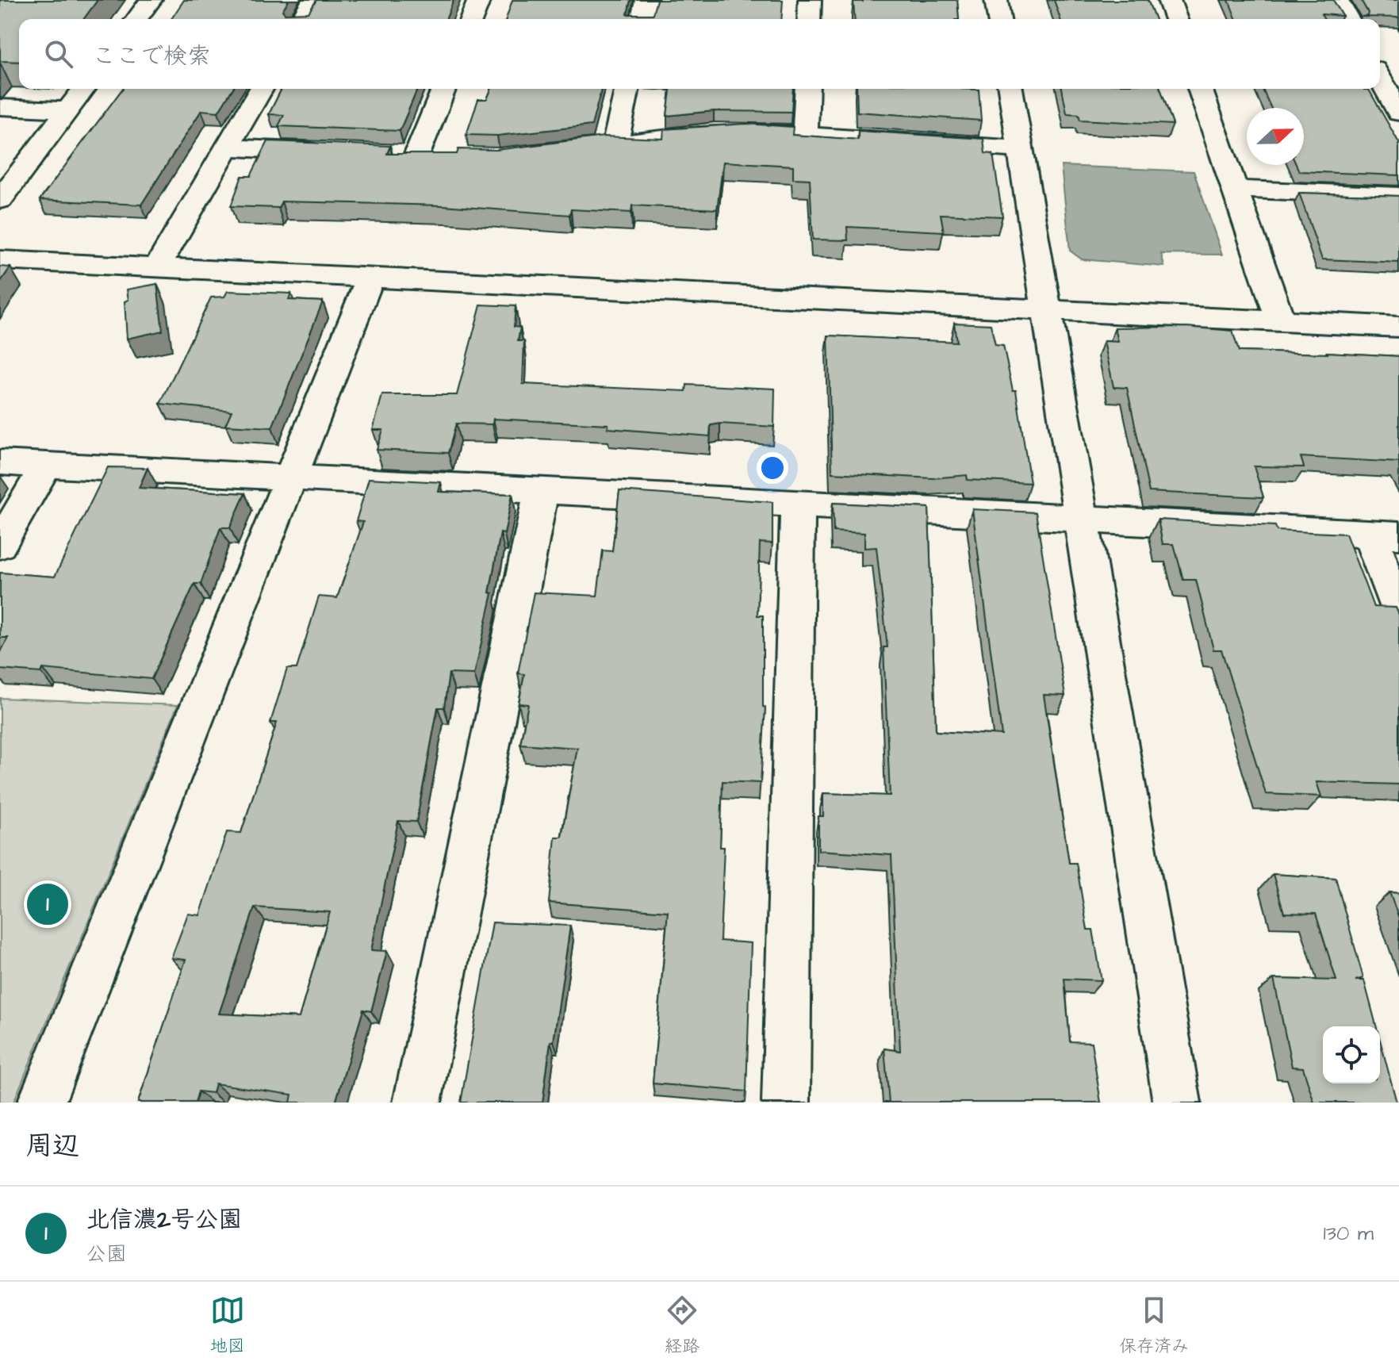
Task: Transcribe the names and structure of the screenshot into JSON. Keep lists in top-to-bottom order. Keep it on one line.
{"north":"right","page":{"search":"ここで検索","pins":"1","heading":"周辺","list":[{"mark":"1","name":"北信濃2号公園","note":"公園","value":"130 m"}],"nav":["地図","経路","保存済み"]}}
